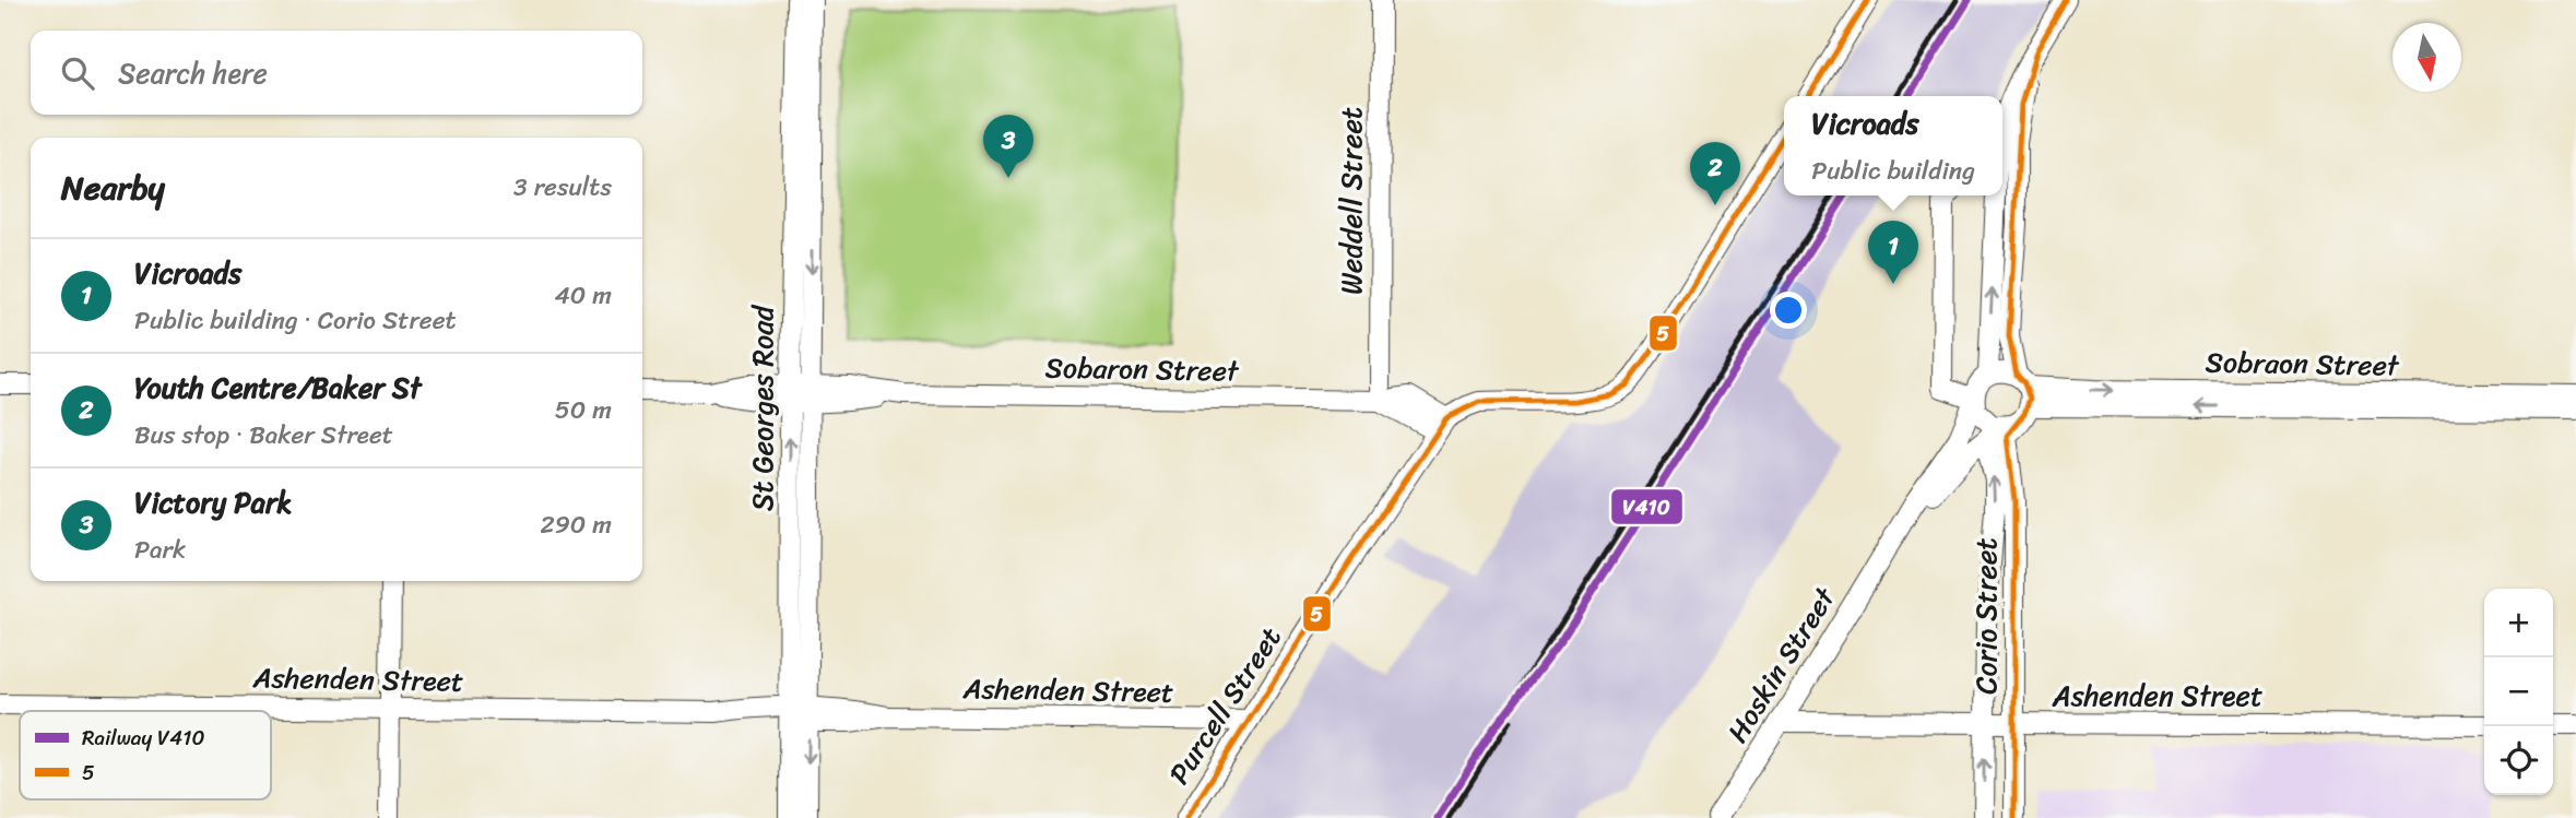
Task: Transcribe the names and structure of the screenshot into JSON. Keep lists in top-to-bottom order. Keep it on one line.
{"streets":{"street":["Weddell Street","Sobraon Street","Sobaron Street","St Georges Road","Corio Street","Hoskin Street","Ashenden Street","Purcell Street"]},"crossings":[["Weddell Street","Sobaron Street"],["Sobraon Street","Corio Street"],["Sobaron Street","St Georges Road"],["Sobaron Street","Purcell Street"],["St Georges Road","Ashenden Street"],["Corio Street","Hoskin Street"],["Corio Street","Ashenden Street"],["Hoskin Street","Ashenden Street"],["Ashenden Street","Purcell Street"]],"lines":["rail line V410","transit line 5"],"legend":["Railway V410","5"],"north":"bottom","page":{"search":"Search here","popup":["Vicroads","Public building"],"pins":["3","2","1"],"heading":["Nearby","3 results"],"list":[{"mark":"1","name":"Vicroads","note":"Public building · Corio Street","value":"40 m"},{"mark":"2","name":"Youth Centre/Baker St","note":"Bus stop · Baker Street","value":"50 m"},{"mark":"3","name":"Victory Park","note":"Park","value":"290 m"}],"map_buttons":["+","−"]}}
